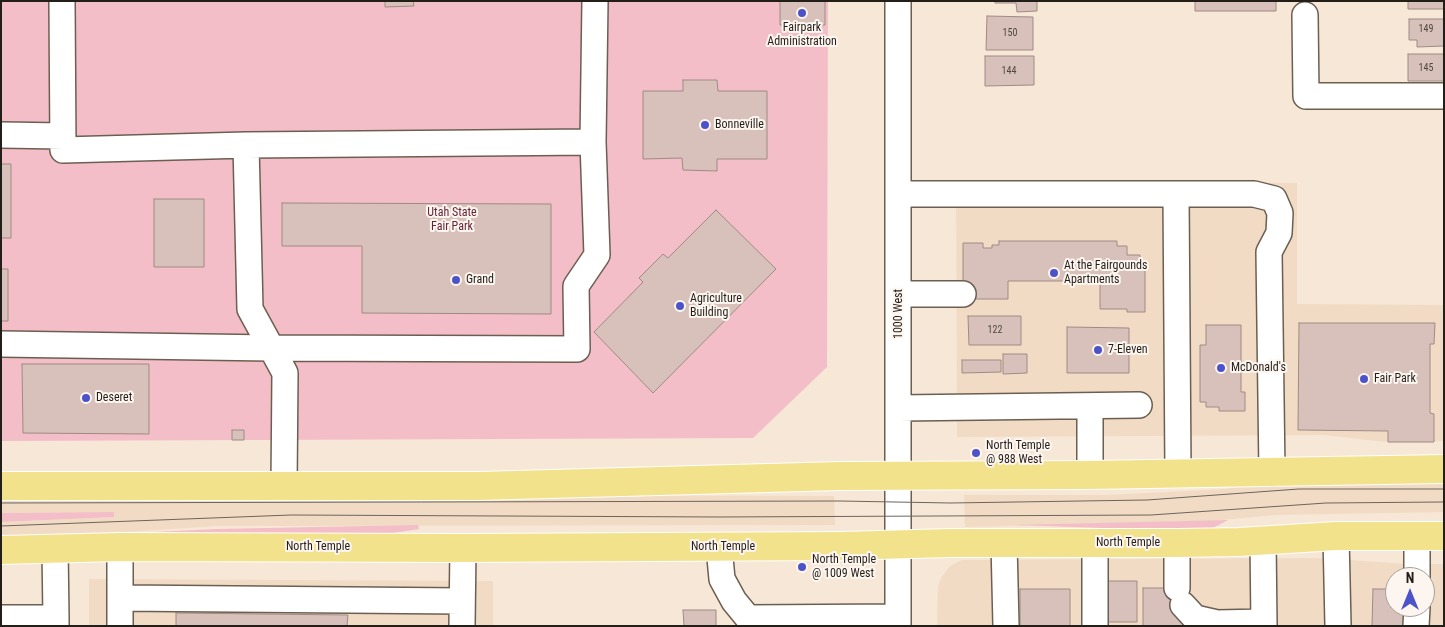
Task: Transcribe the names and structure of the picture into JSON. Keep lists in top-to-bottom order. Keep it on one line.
{"streets":{"main road":["North Temple"],"street":["1000 West"]},"crossings":[["1000 West","North Temple"]],"parks":["Utah State Fair Park"],"places":["Fairpark Administration","Bonneville","At the Fairgounds Apartments","Grand","Agriculture Building","7-Eleven","McDonald's","Fair Park","Deseret","North Temple @ 988 West","North Temple @ 1009 West"],"house_numbers":["149","150","145","144","122"],"north":"top"}
